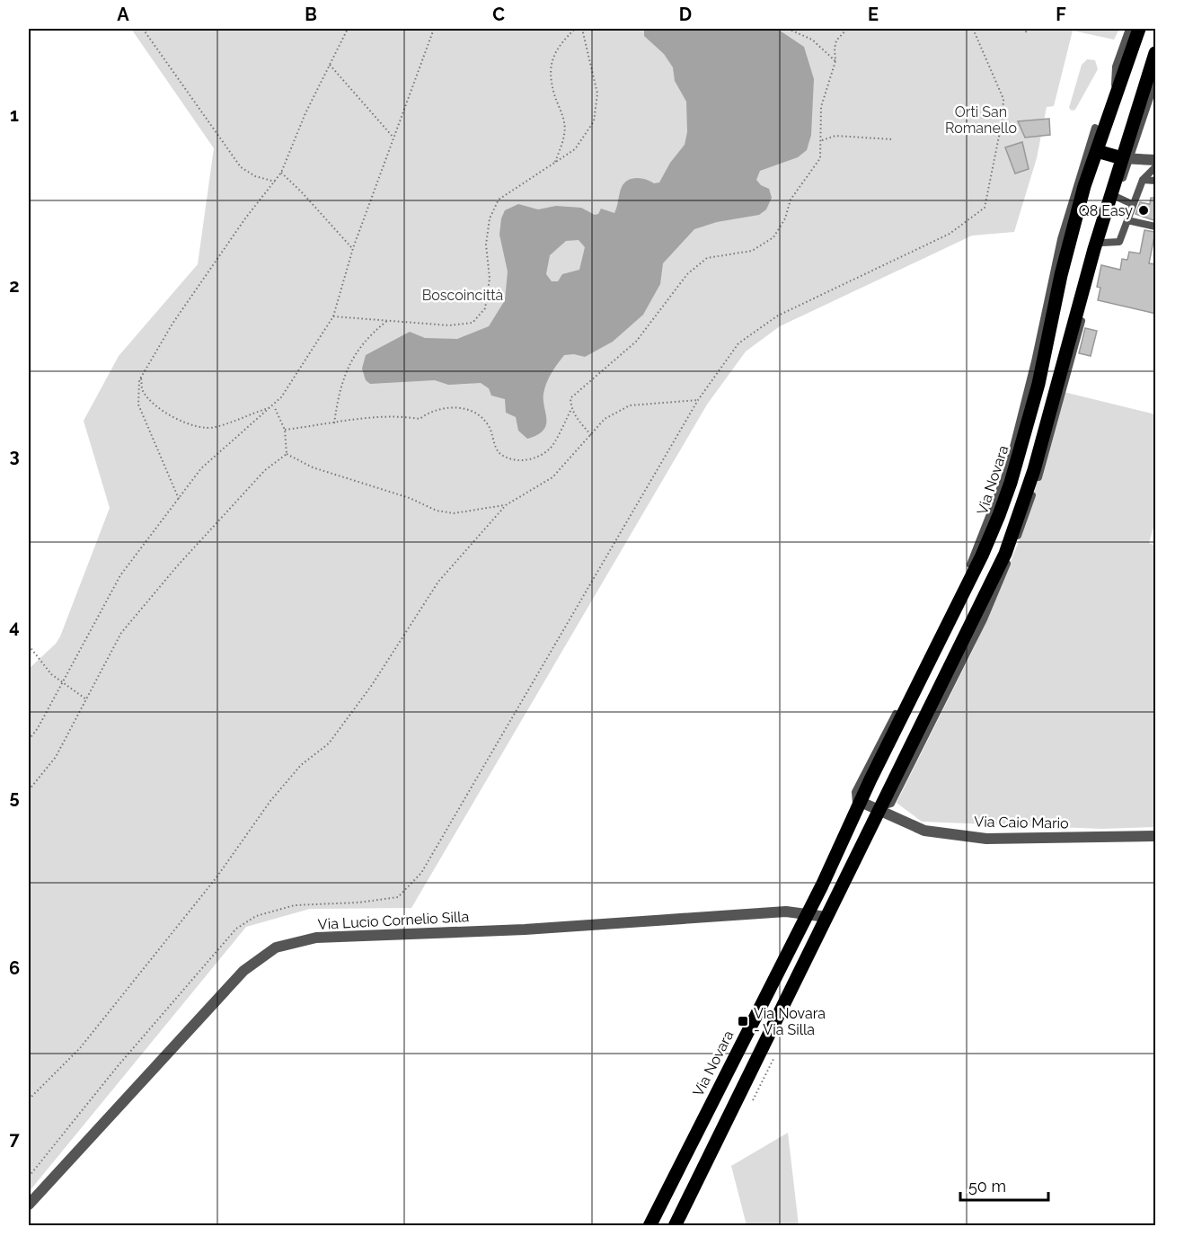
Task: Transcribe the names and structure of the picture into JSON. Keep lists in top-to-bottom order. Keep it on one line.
{"streets":{"main road":["Via Novara"],"street":["Via Caio Mario","Via Lucio Cornelio Silla"]},"crossings":[["Via Novara","Via Caio Mario"],["Via Novara","Via Lucio Cornelio Silla"]],"parks":["Orti San Romanello","Boscoincittà"],"places":{"other":["Q8 Easy"],"transit":["Via Novara - Via Silla"]},"scale_bar":"50 m","grid":{"columns":["A","B","C","D","E","F"],"rows":["1","2","3","4","5","6","7"]}}
